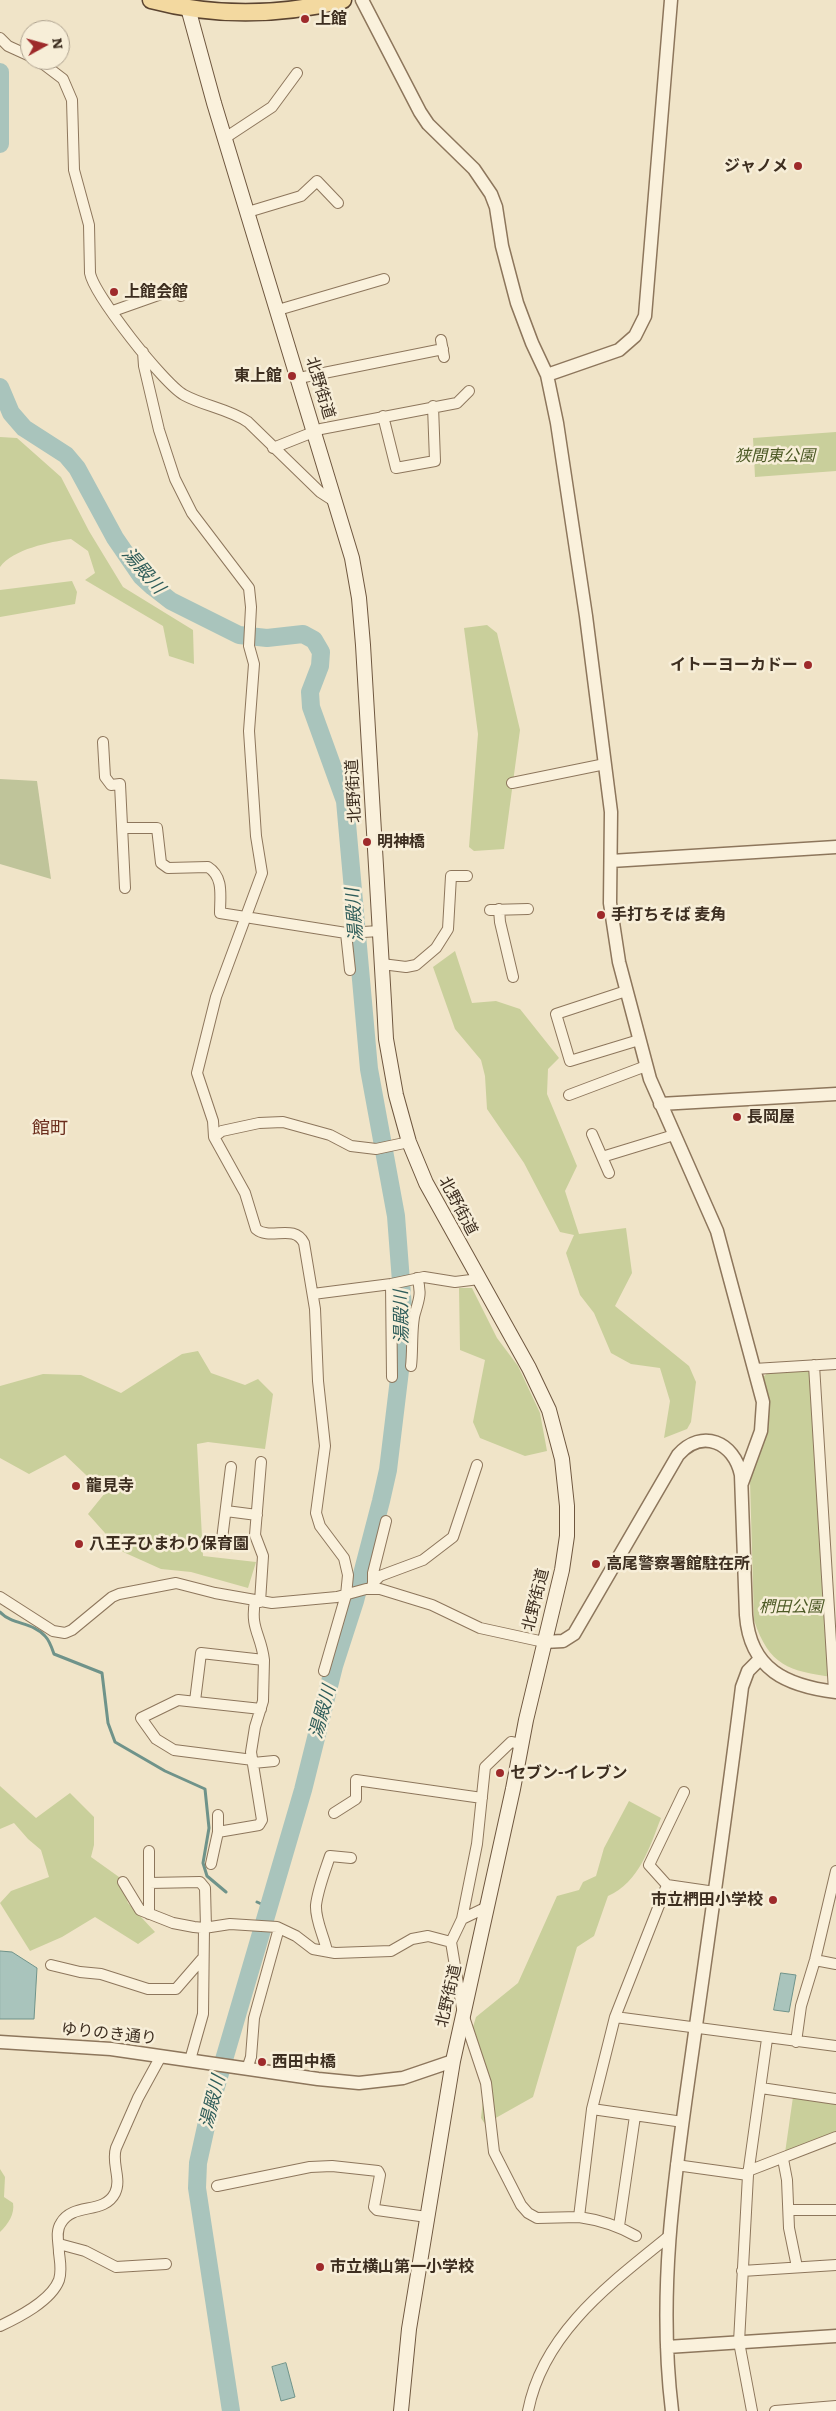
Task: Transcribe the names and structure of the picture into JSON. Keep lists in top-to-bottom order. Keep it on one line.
{"streets":{"main road":["北野街道"],"street":["ゆりのき通り"]},"districts":["館町"],"water":["湯殿川"],"parks":["狭間東公園","椚田公園"],"places":["上館","ジャノメ","上館会館","東上館","イトーヨーカドー","明神橋","手打ちそば 麦角","長岡屋","龍見寺","八王子ひまわり保育園","高尾警察署館駐在所","セブン-イレブン","市立椚田小学校","西田中橋","市立横山第一小学校"],"north":"right"}
